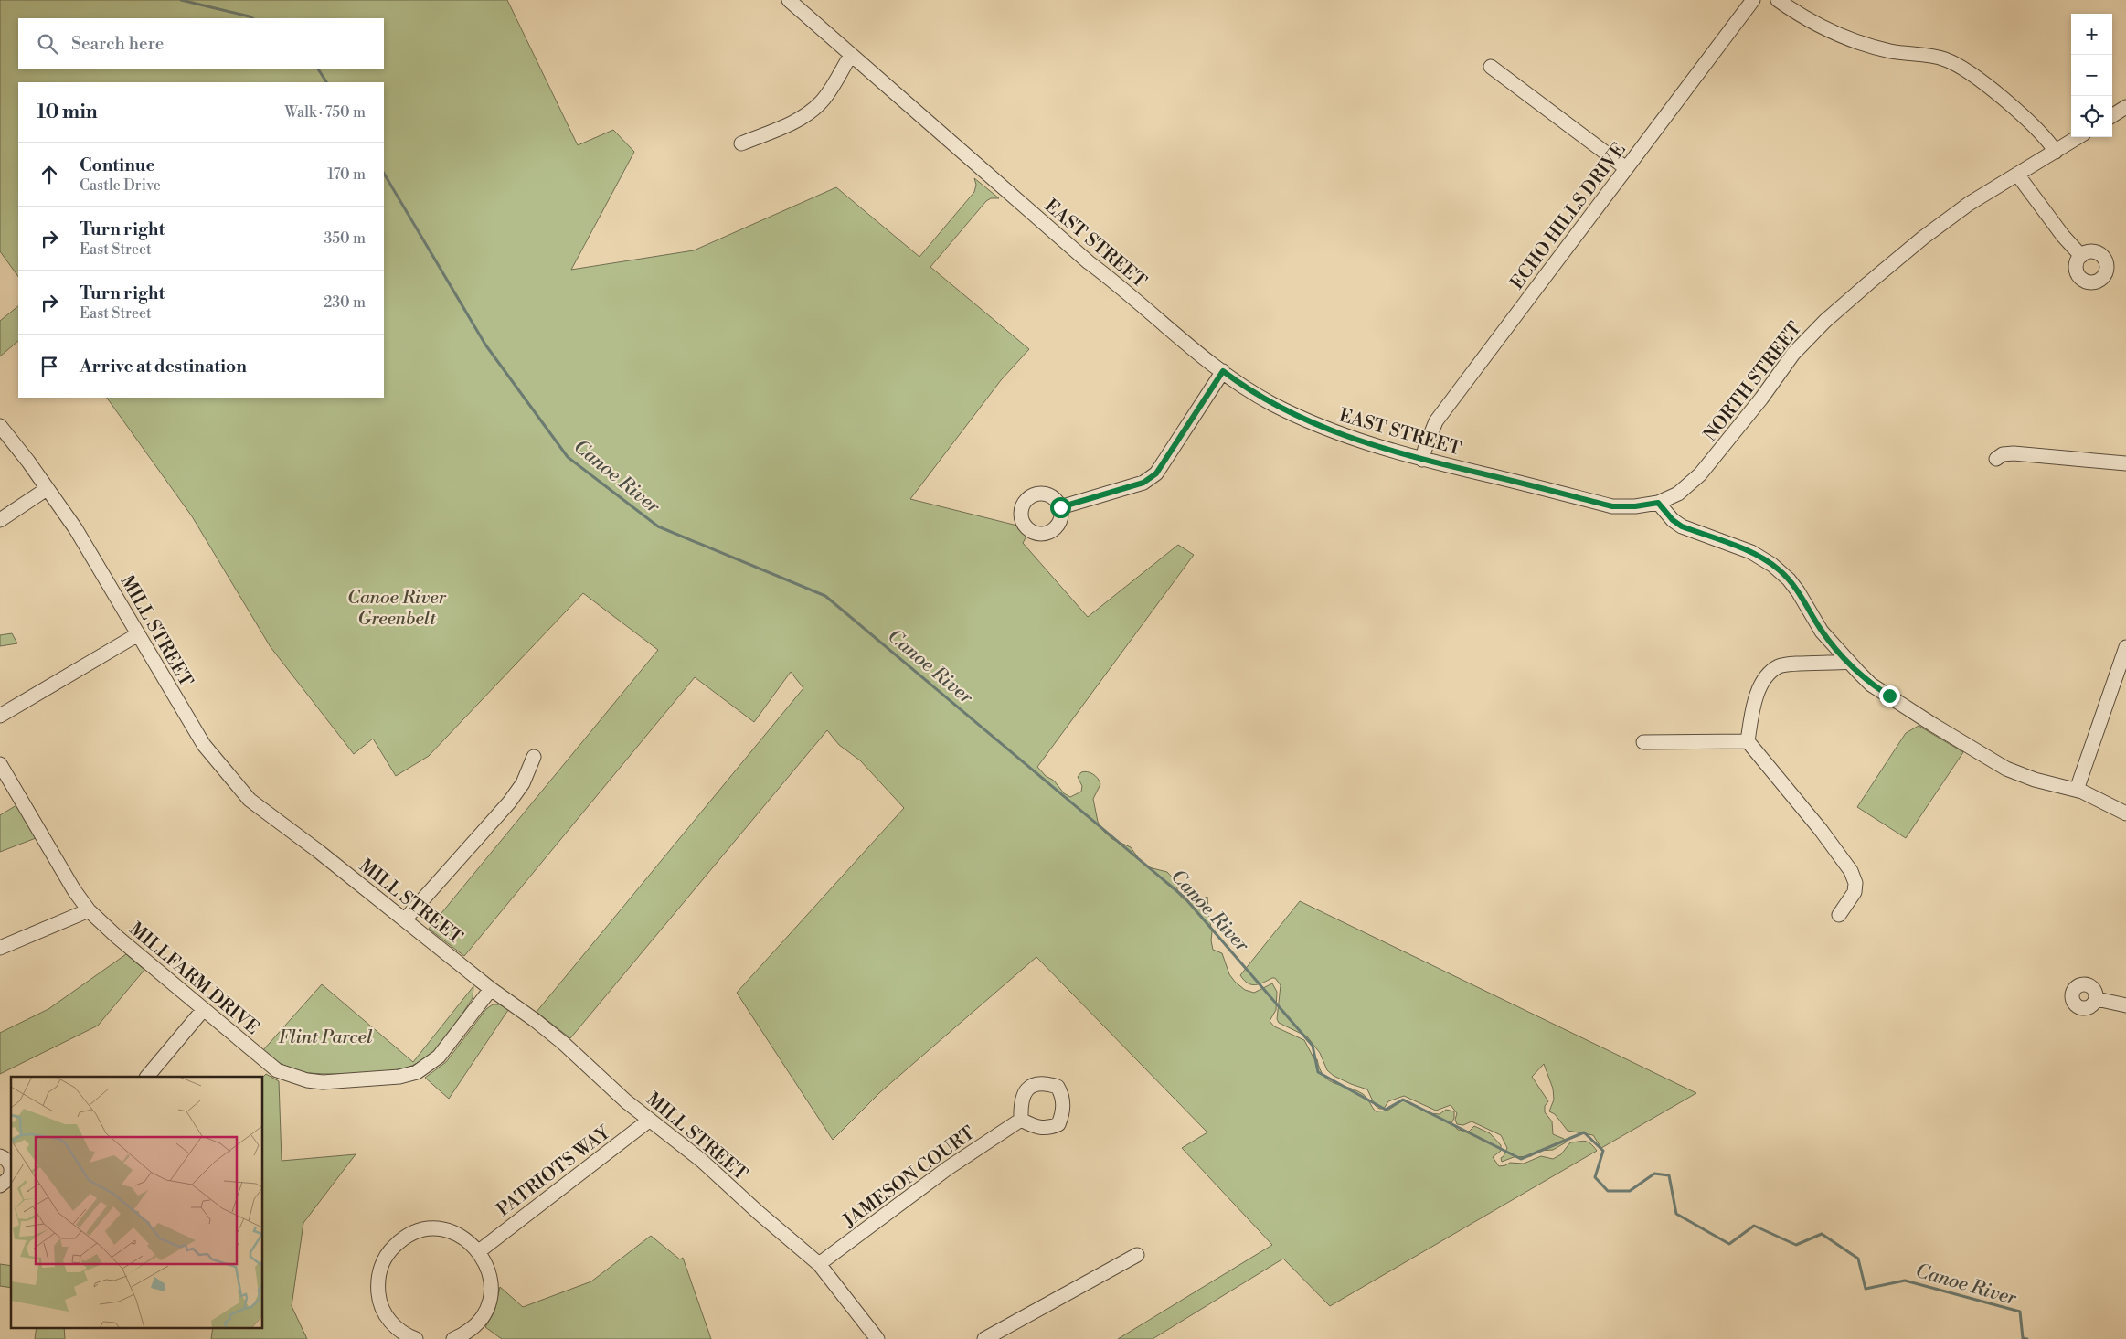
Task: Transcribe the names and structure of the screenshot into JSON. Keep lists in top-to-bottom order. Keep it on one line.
{"streets":{"street":["ECHO HILLS DRIVE","EAST STREET","NORTH STREET","MILL STREET","MILLFARM DRIVE","PATRIOTS WAY","JAMESON COURT"]},"crossings":[["ECHO HILLS DRIVE","EAST STREET"],["EAST STREET","NORTH STREET"],["MILL STREET","MILLFARM DRIVE"],["MILL STREET","PATRIOTS WAY"],["MILL STREET","JAMESON COURT"]],"water":["Canoe River"],"parks":["Canoe River Greenbelt","Flint Parcel"],"page":{"map_buttons":["+","−"],"search":"Search here","heading":["10 min","Walk · 750 m"],"list":[["Continue","Castle Drive","170 m"],["Turn right","East Street","350 m"],["Turn right","East Street","230 m"],"Arrive at destination"]}}
